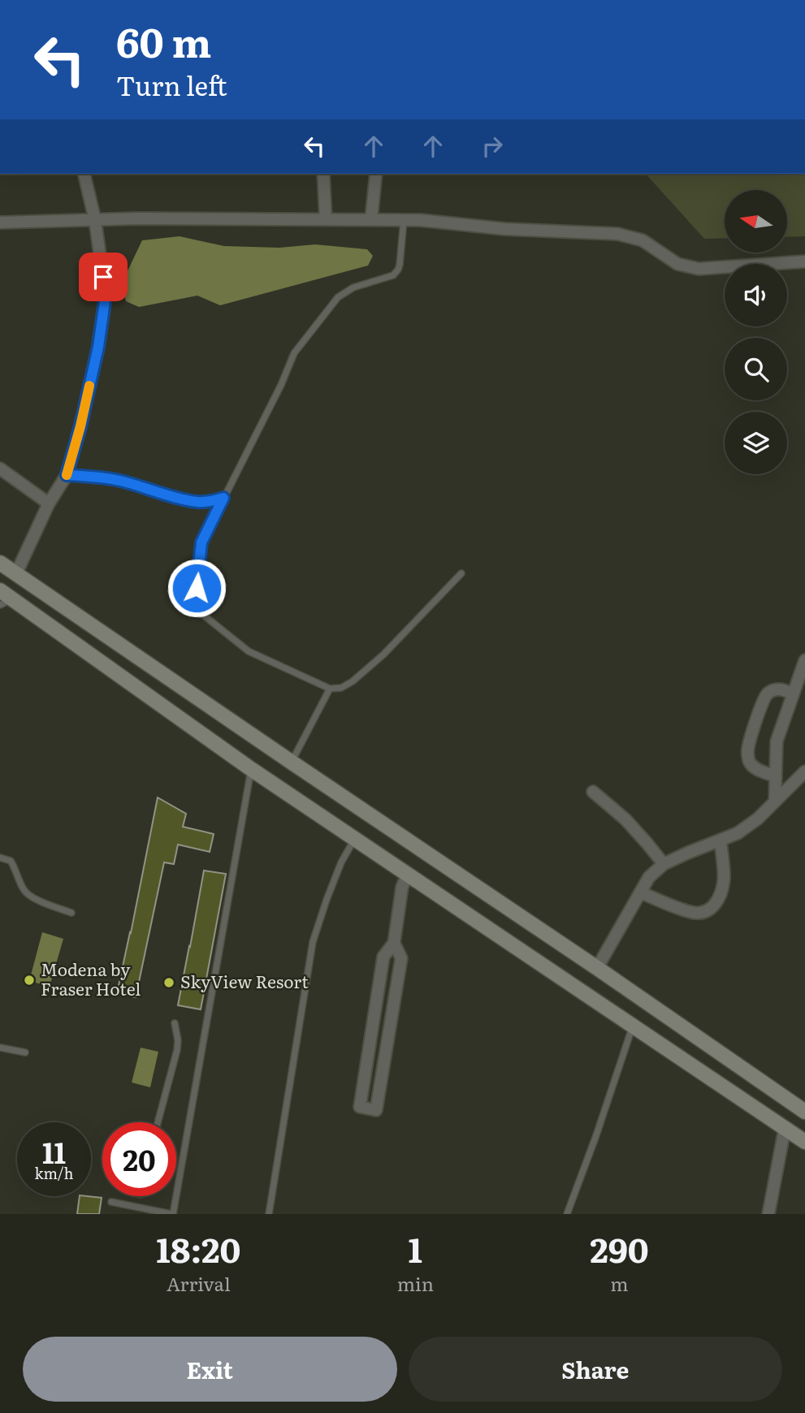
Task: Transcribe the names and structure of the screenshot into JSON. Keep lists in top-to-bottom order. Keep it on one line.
{"places":["Modena by Fraser Hotel","SkyView Resort"],"north":"left","page":{"turn":["60 m","Turn left"],"speed":"11 km/h","limit":"20","eta":["18:20","Arrival","1","min","290","m"],"buttons":["Exit","Share"]}}
